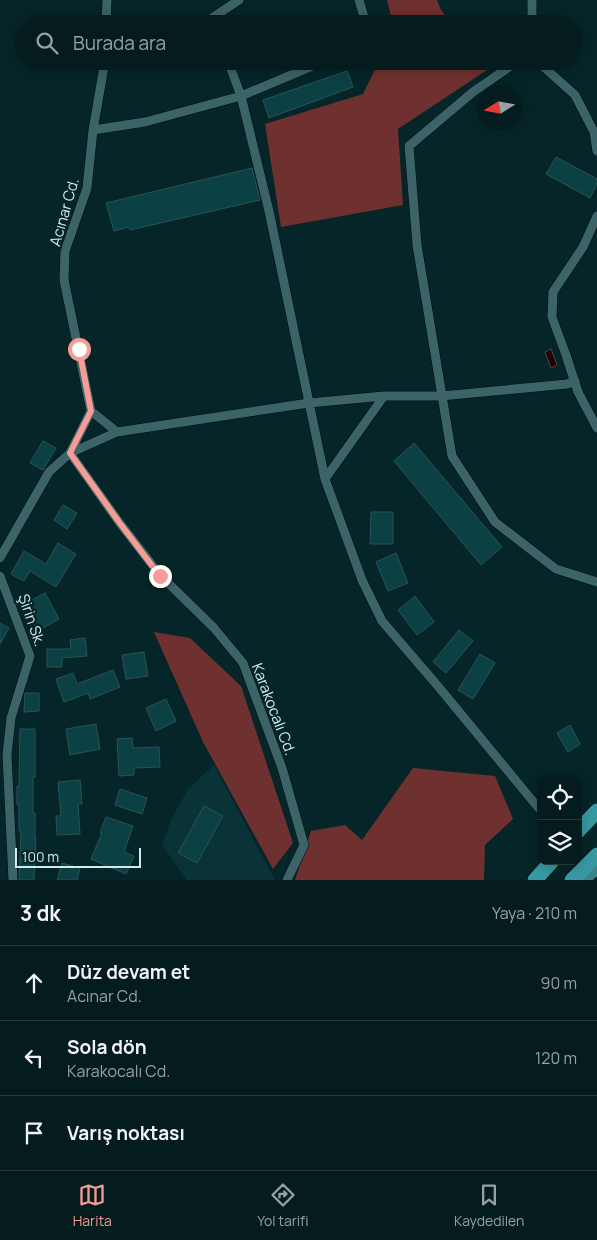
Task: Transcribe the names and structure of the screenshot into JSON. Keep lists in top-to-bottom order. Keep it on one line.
{"streets":{"street":["Acınar Cd.","Şirin Sk.","Karakocalı Cd."]},"scale_bar":"100 m","north":"left","page":{"search":"Burada ara","scale":"100 m","heading":["3 dk","Yaya · 210 m"],"list":[["Düz devam et","Acınar Cd.","90 m"],["Sola dön","Karakocalı Cd.","120 m"],"Varış noktası"],"nav":["Harita","Yol tarifi","Kaydedilen"]}}
